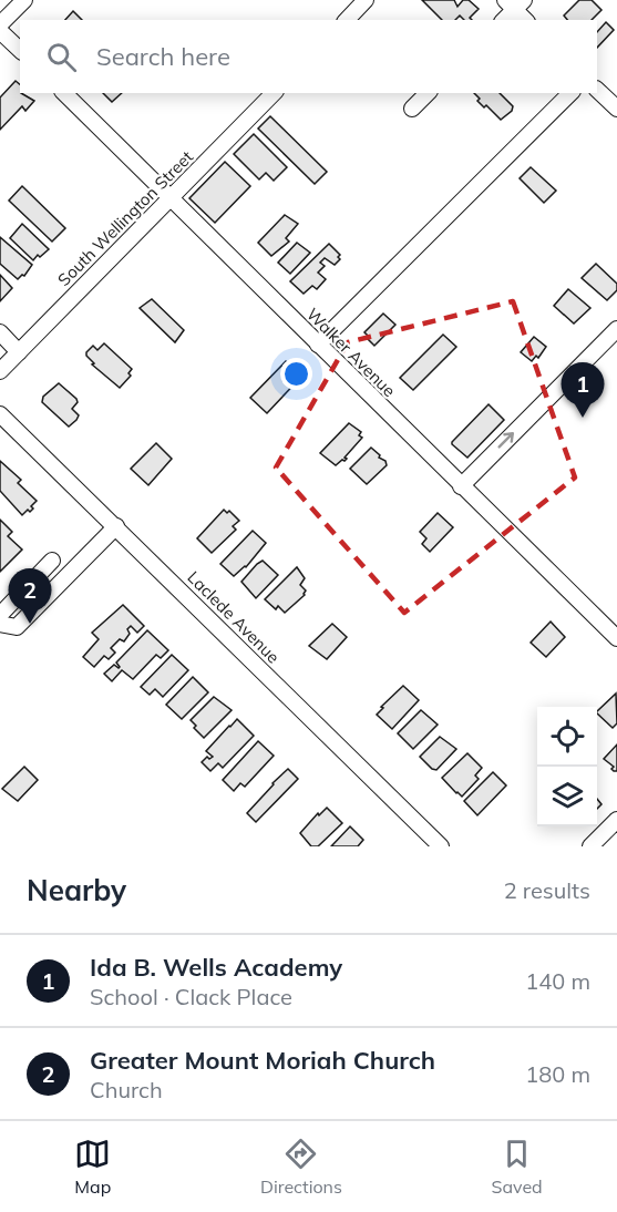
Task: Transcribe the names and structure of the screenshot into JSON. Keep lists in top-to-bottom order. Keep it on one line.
{"streets":{"street":["South Wellington Street","Walker Avenue","Laclede Avenue"]},"crossings":[["South Wellington Street","Walker Avenue"]],"page":{"search":"Search here","pins":["1","2"],"heading":["Nearby","2 results"],"list":[{"mark":"1","name":"Ida B. Wells Academy","note":"School · Clack Place","value":"140 m"},{"mark":"2","name":"Greater Mount Moriah Church","note":"Church","value":"180 m"}],"nav":["Map","Directions","Saved"]}}
